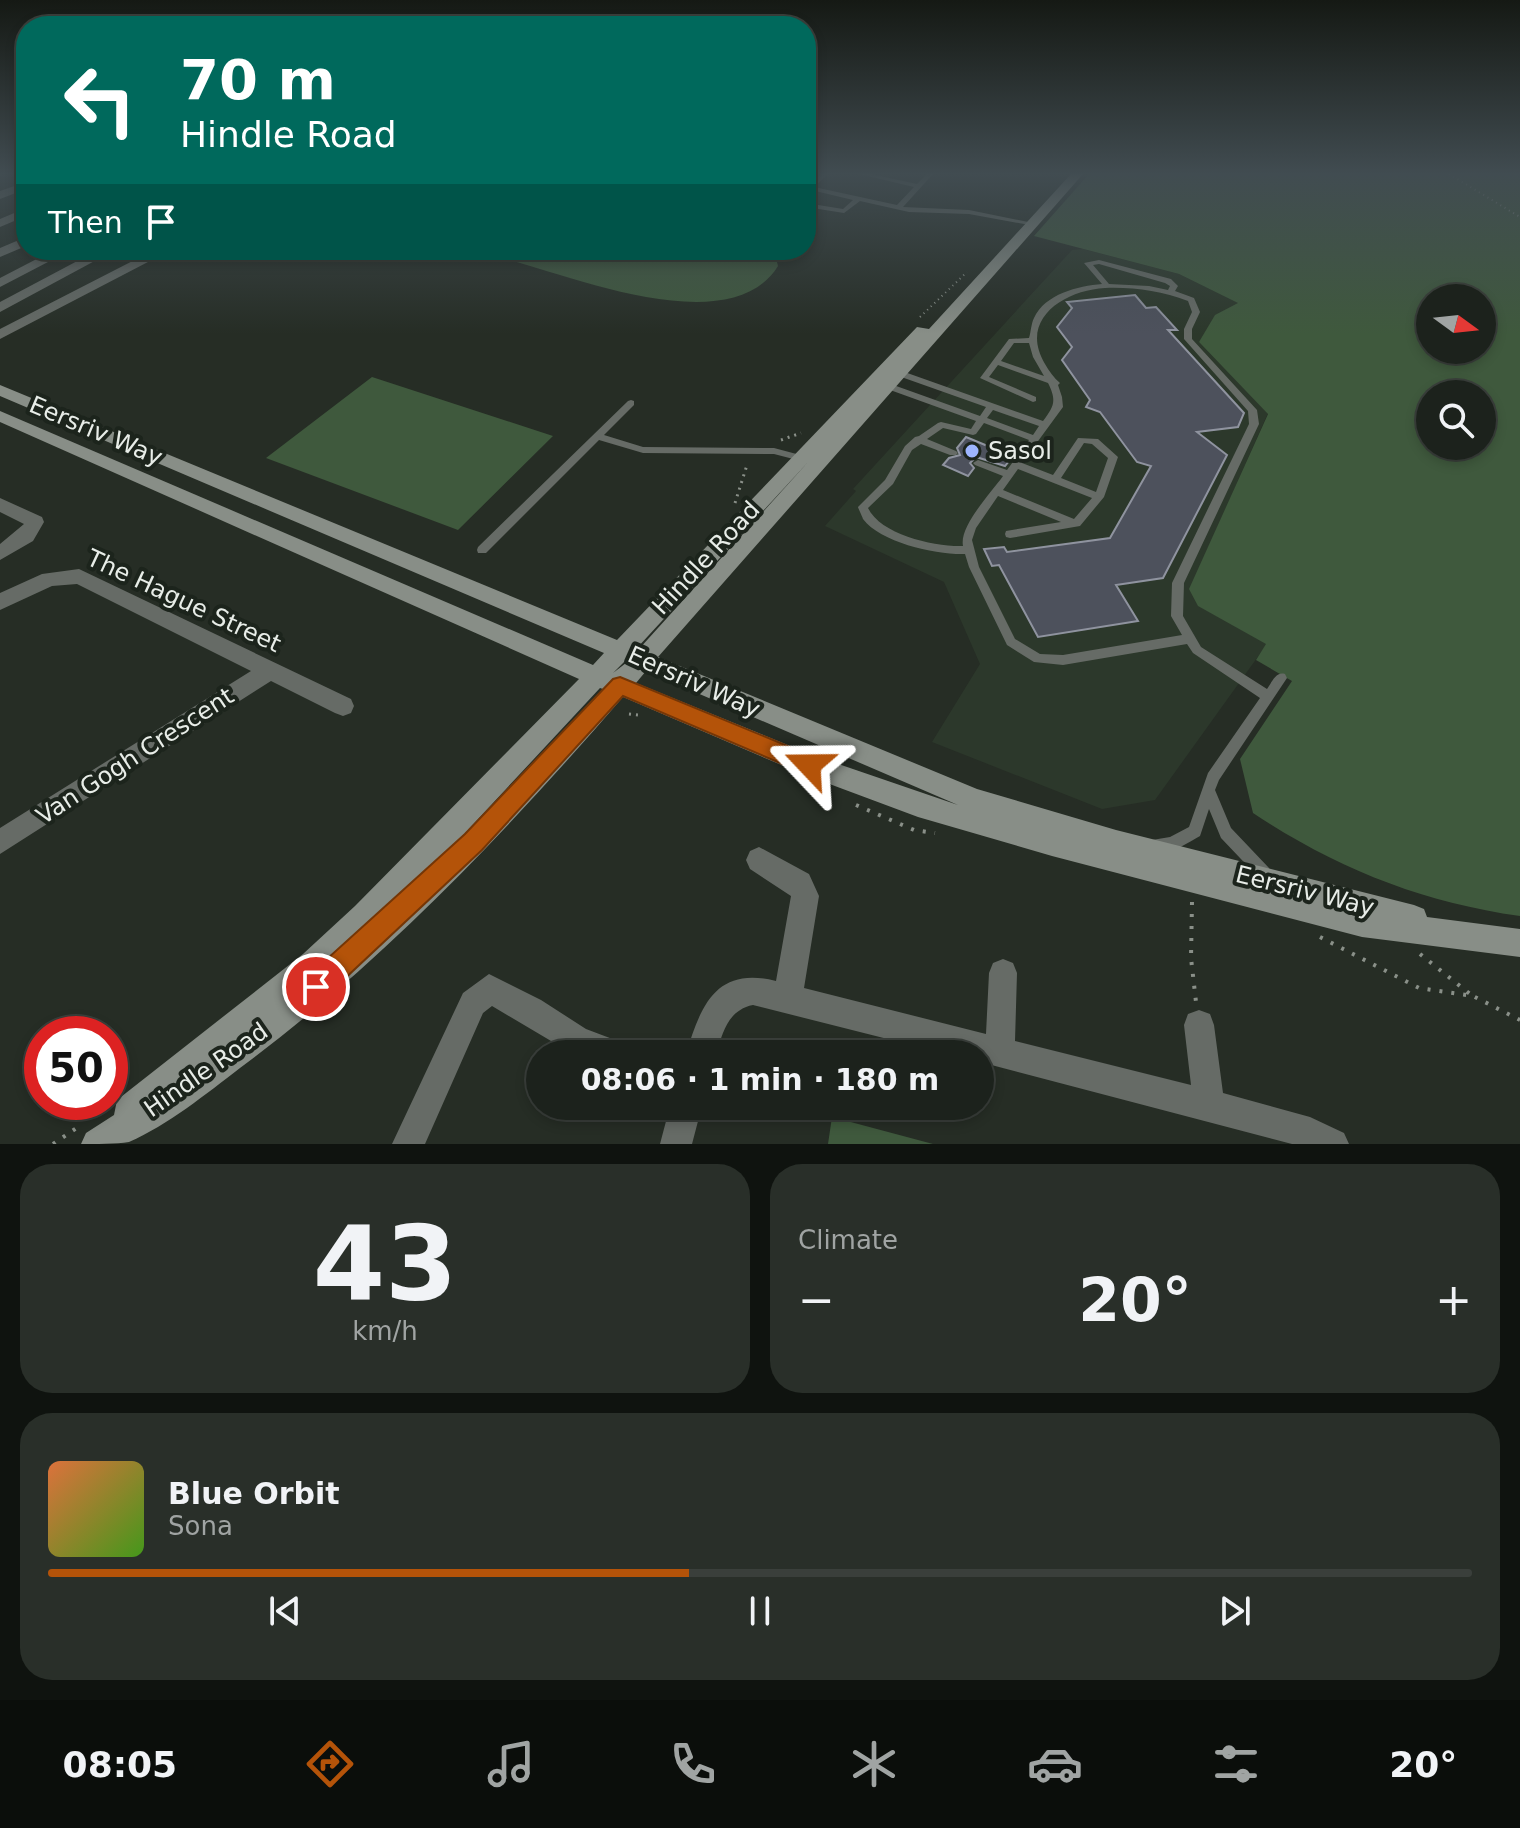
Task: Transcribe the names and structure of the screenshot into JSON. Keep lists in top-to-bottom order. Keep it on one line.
{"streets":{"main road":["Eersriv Way","Hindle Road"],"street":["The Hague Street","Van Gogh Crescent"]},"crossings":[["Eersriv Way","Hindle Road"],["The Hague Street","Van Gogh Crescent"]],"places":["Sasol"],"north":"right","page":{"turn":["70 m","Hindle Road"],"then":"Then","limit":"50","trip":"08:06 · 1 min · 180 m","tile":[["43","km/h"],"Climate"],"heat":["−","20°","+"],"song":["Blue Orbit","Sona"],"tabs":["08:05","20°"]}}
